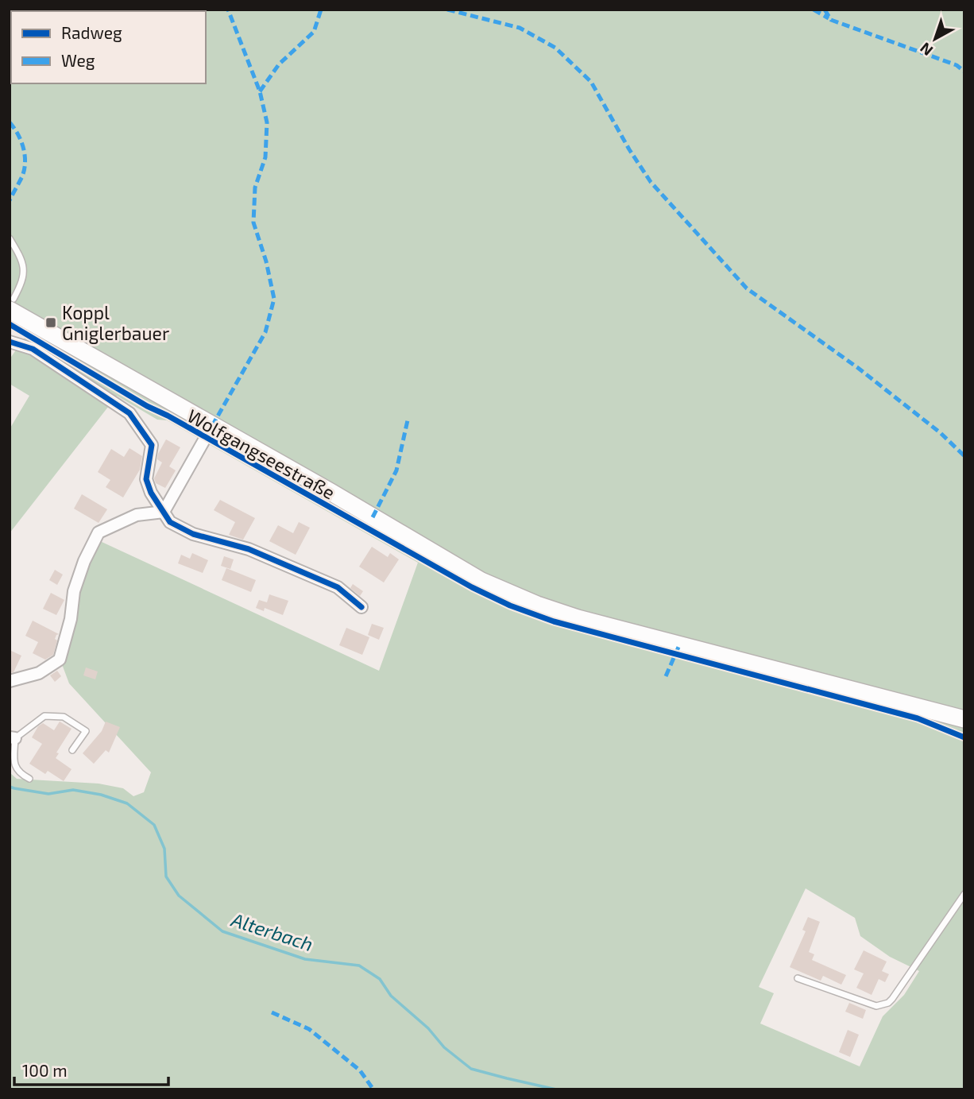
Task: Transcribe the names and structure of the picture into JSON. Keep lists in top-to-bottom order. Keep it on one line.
{"streets":{"main road":["Wolfgangseestraße"]},"water":["Alterbach"],"places":{"transit":["Koppl Gniglerbauer"]},"legend":["Radweg","Weg"],"scale_bar":"100 m","north":"bottom left"}
